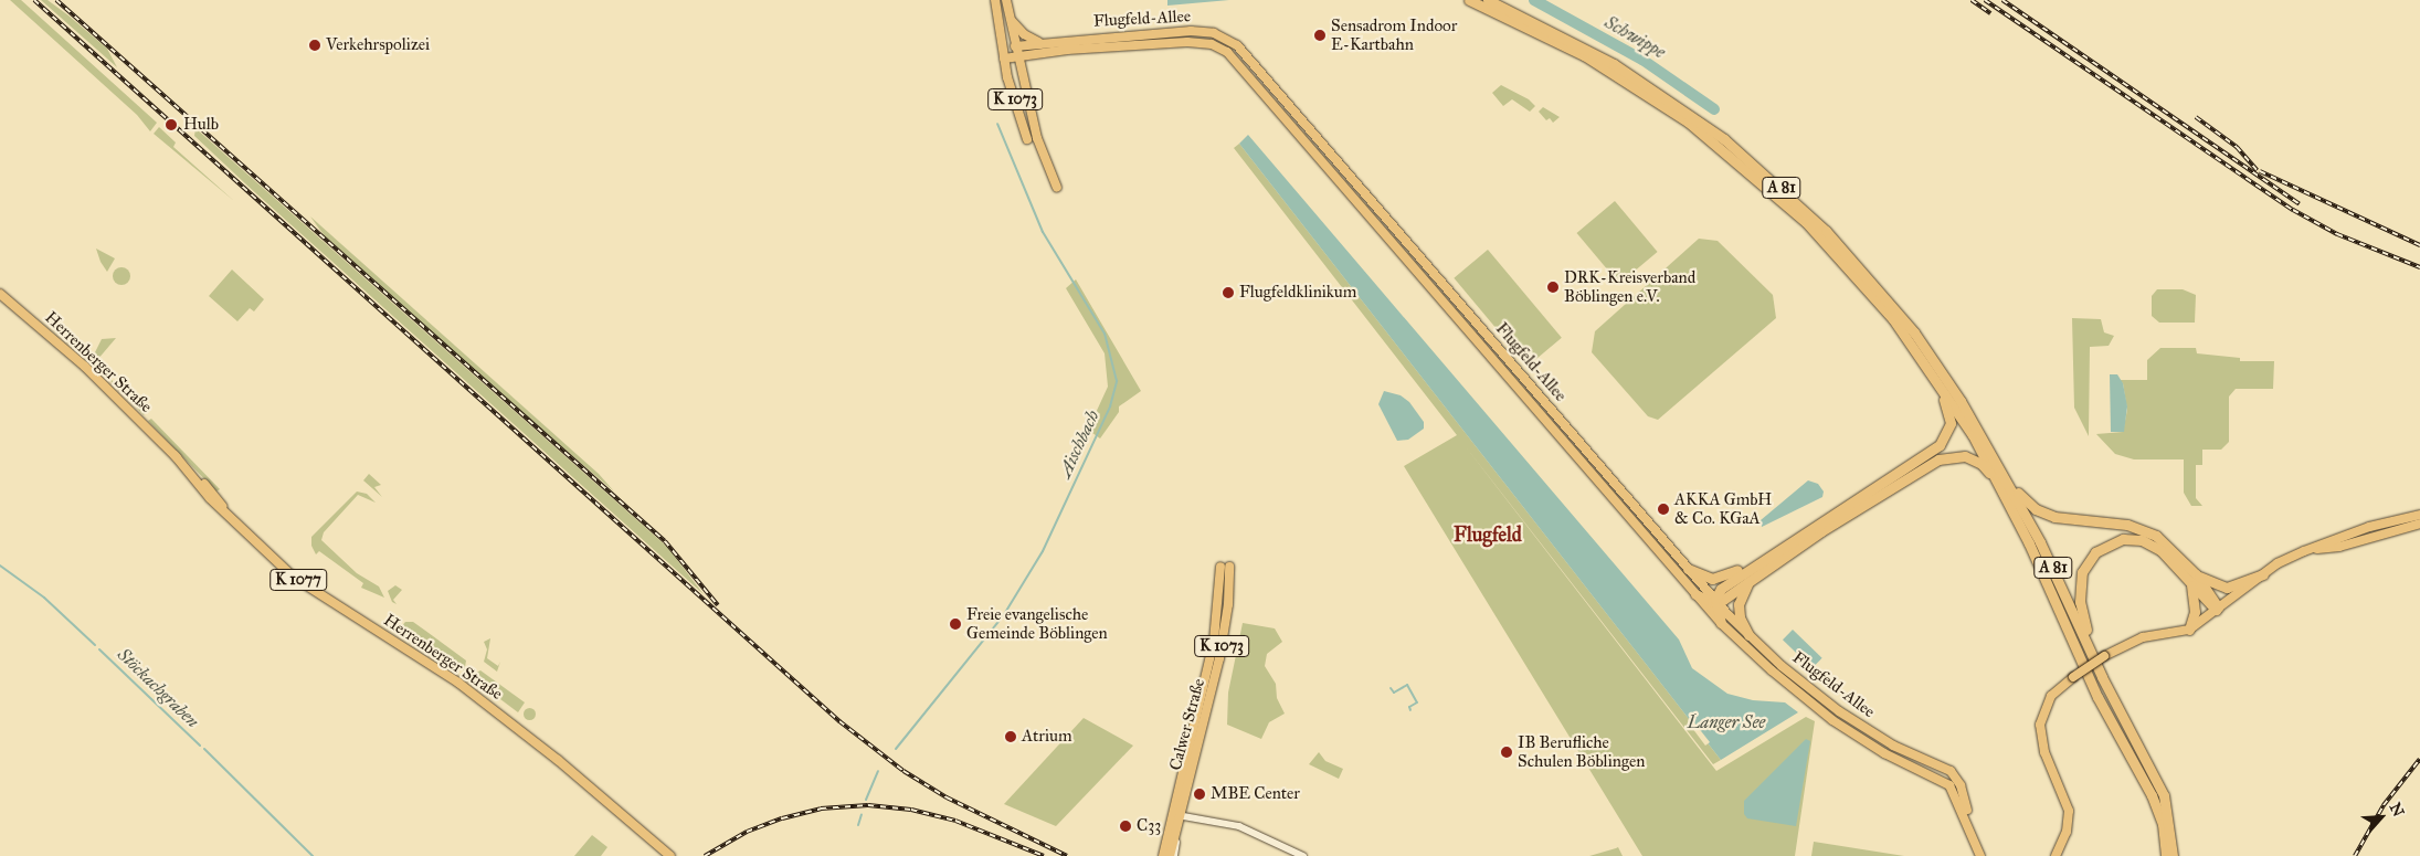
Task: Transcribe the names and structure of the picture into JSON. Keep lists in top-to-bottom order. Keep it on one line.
{"streets":{"highway":["A 81"],"main road":["Flugfeld-Allee","K 1073","Herrenberger Straße","K 1077","Calwer Straße"]},"crossings":[["Flugfeld-Allee","K 1073"]],"districts":["Flugfeld"],"water":["Schwippe","Aischbach","Stöckachgraben","Langer See"],"places":["Sensadrom Indoor E-Kartbahn","Verkehrspolizei","Hulb","DRK-Kreisverband Böblingen e.V.","Flugfeldklinikum","AKKA GmbH & Co. KGaA","Freie evangelische Gemeinde Böblingen","Atrium","IB Berufliche Schulen Böblingen","MBE Center","C33"],"north":"top right"}
